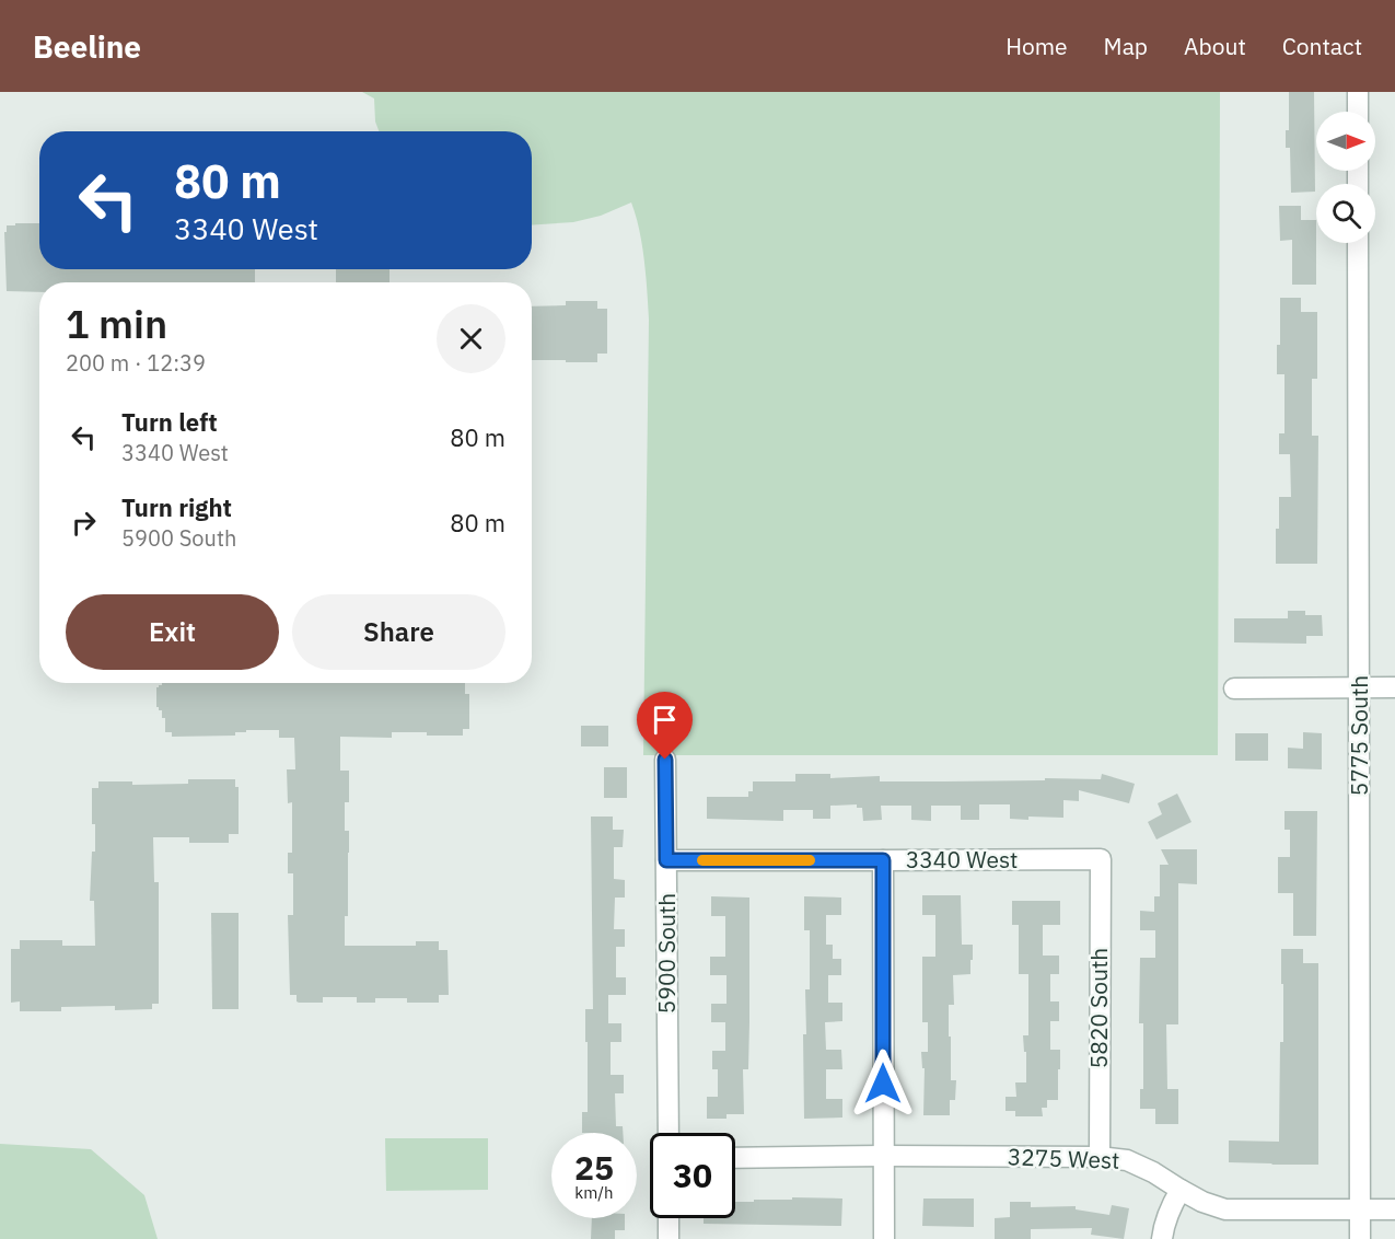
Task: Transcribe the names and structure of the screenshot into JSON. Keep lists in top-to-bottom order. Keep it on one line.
{"streets":{"street":["5775 South","3340 West","5900 South","5820 South","3275 West"]},"crossings":[["5775 South","3275 West"],["3340 West","5900 South"],["3340 West","5820 South"],["5820 South","3275 West"]],"north":"right","page":{"header":"Beeline","nav":["Home","Map","About","Contact"],"turn":["80 m","3340 West"],"heading":["1 min","200 m · 12:39"],"list":[{"name":"Turn left","note":"3340 West","value":"80 m"},{"name":"Turn right","note":"5900 South","value":"80 m"}],"buttons":["Exit","Share"],"speed":"25 km/h","limit":"30"}}
